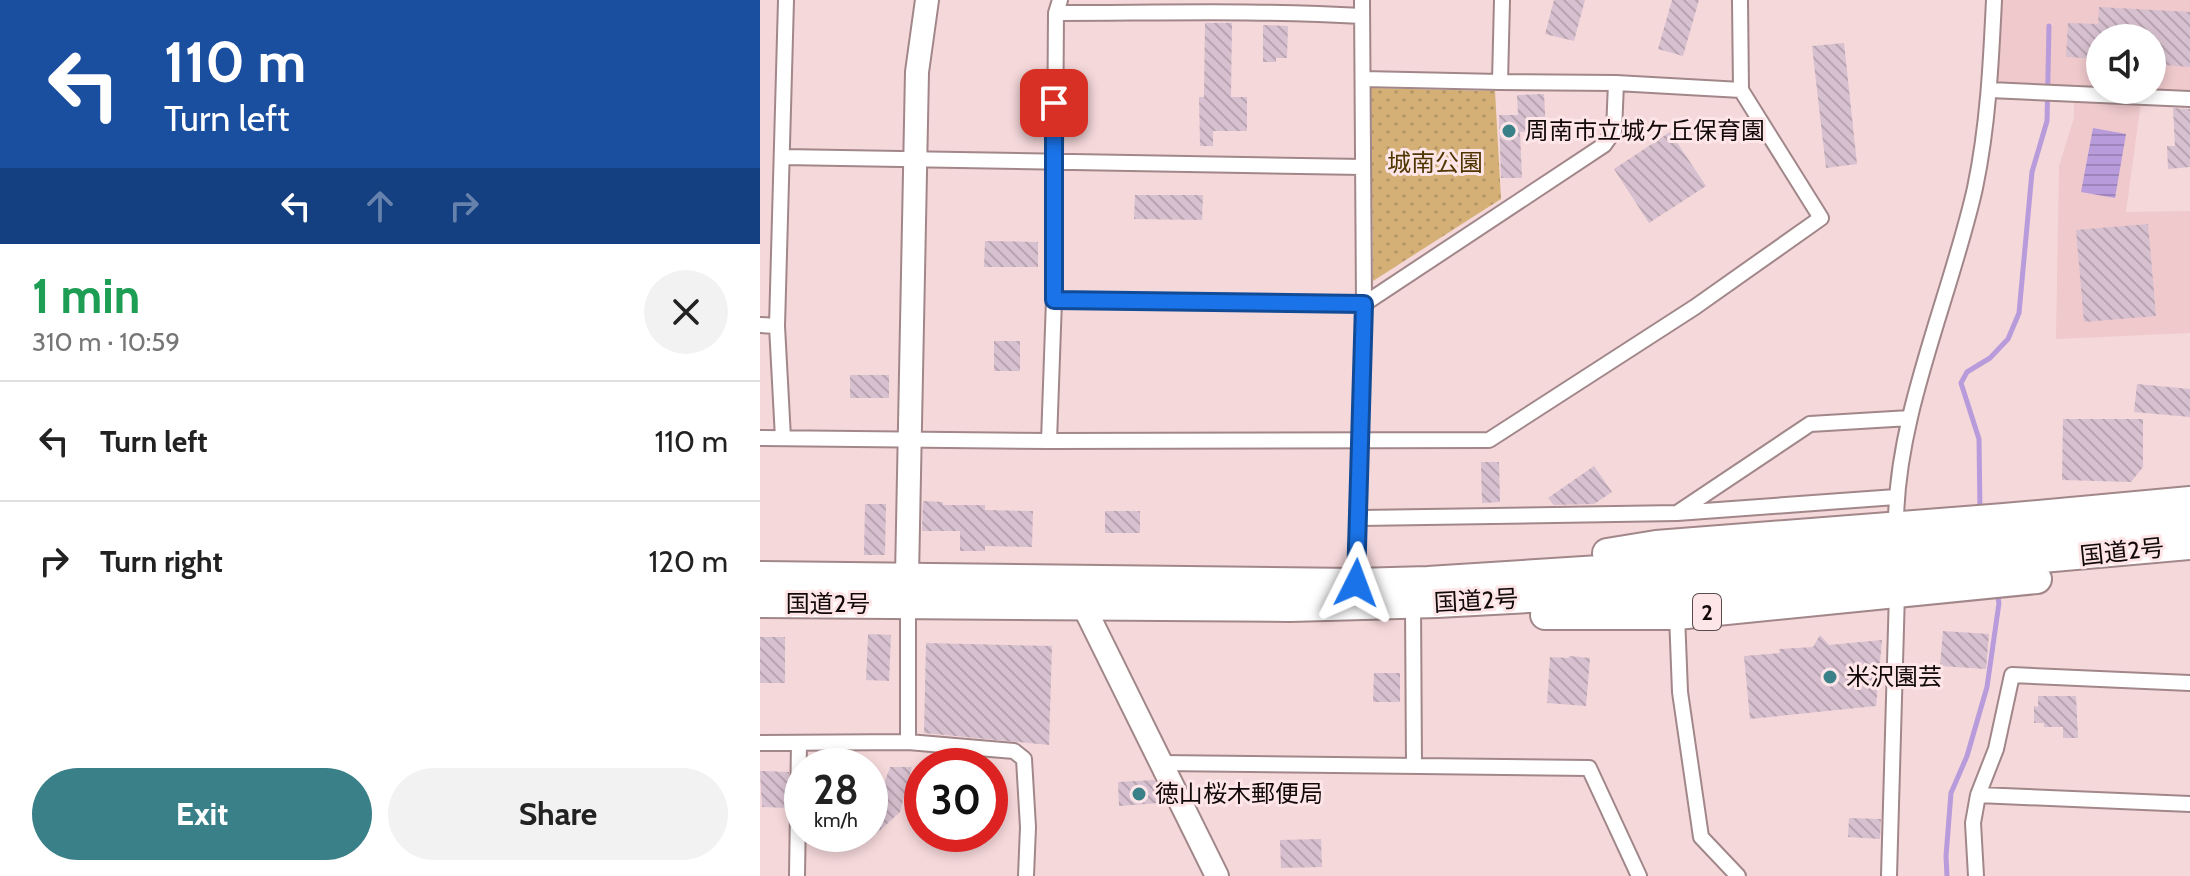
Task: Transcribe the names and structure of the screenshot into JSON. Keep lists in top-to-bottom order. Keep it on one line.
{"streets":{"highway":["国道2号","2"]},"crossings":[["国道2号","2"]],"parks":["城南公園"],"places":["周南市立城ケ丘保育園","米沢園芸","徳山桜木郵便局"],"page":{"turn":["110 m","Turn left"],"heading":["1 min","310 m · 10:59"],"list":[{"name":"Turn left","value":"110 m"},{"name":"Turn right","value":"120 m"}],"speed":"28 km/h","limit":"30","buttons":["Exit","Share"]}}
